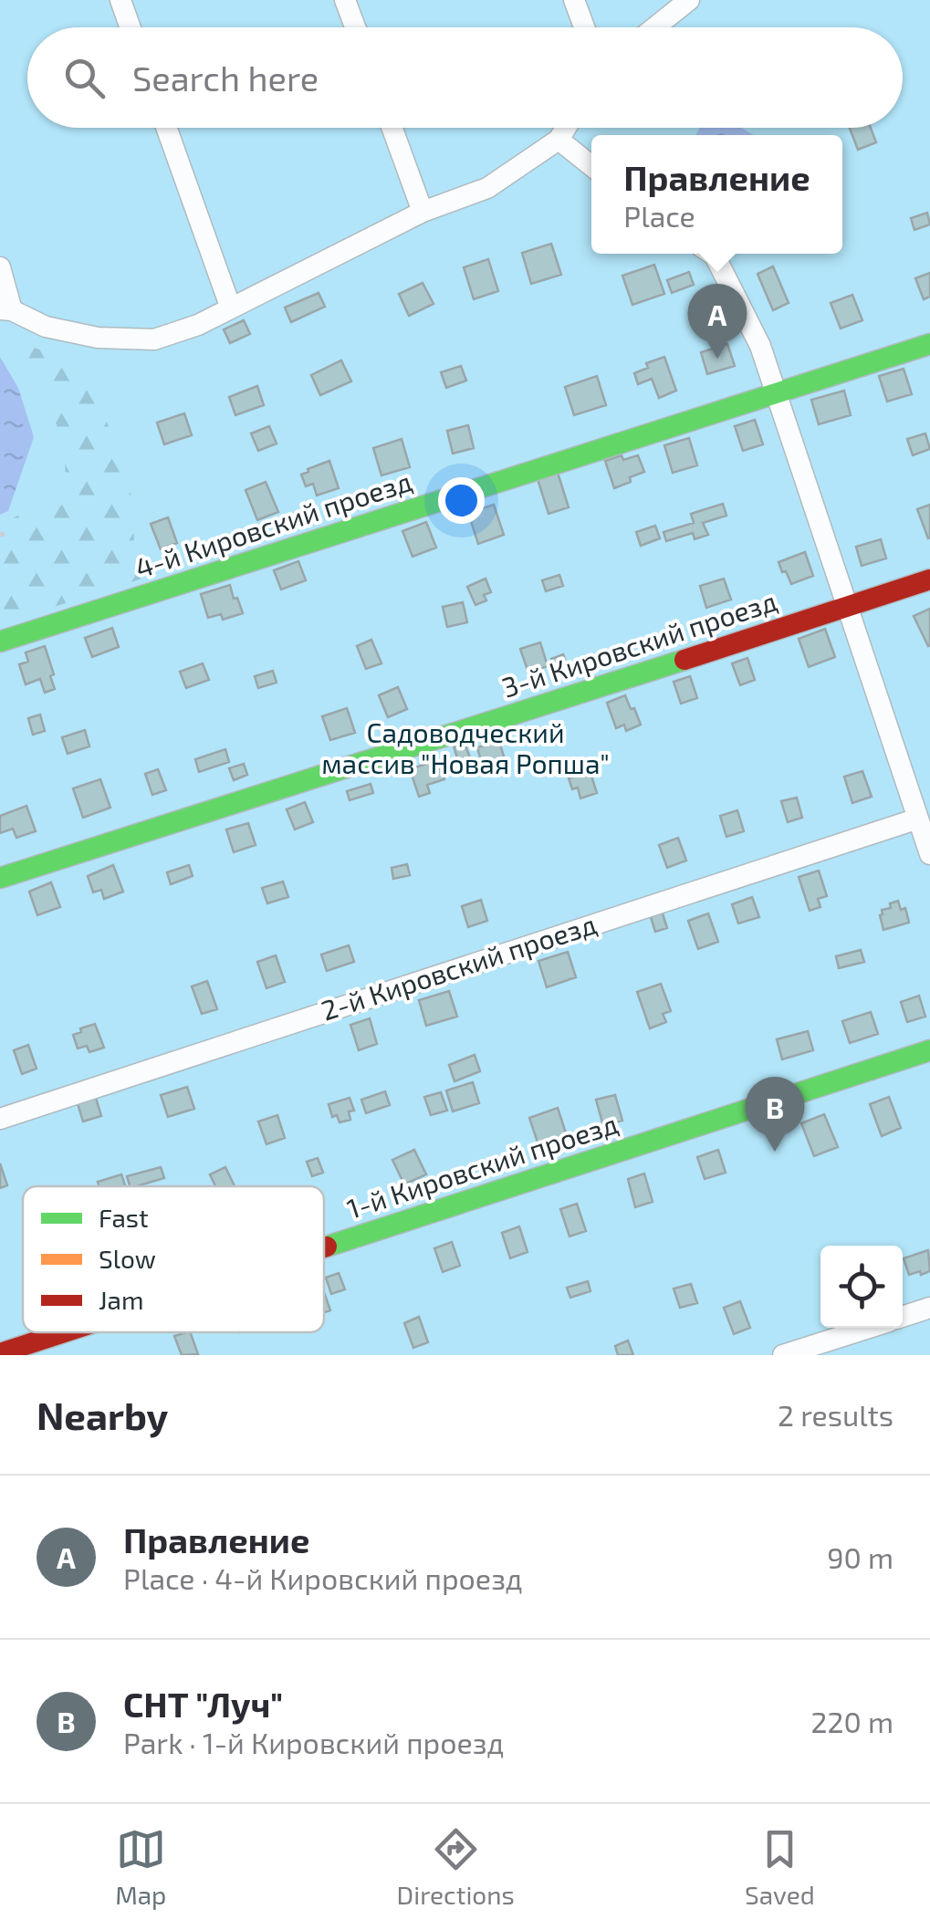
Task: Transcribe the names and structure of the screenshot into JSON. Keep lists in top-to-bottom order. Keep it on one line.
{"streets":{"street":["4-й Кировский проезд","3-й Кировский проезд","2-й Кировский проезд","1-й Кировский проезд"]},"parks":["Садоводческий массив \"Новая Ропша\""],"legend":["Fast","Slow","Jam"],"page":{"search":"Search here","popup":["Правление","Place"],"pins":["A","B"],"heading":["Nearby","2 results"],"list":[{"mark":"A","name":"Правление","note":"Place · 4-й Кировский проезд","value":"90 m"},{"mark":"B","name":"СНТ \"Луч\"","note":"Park · 1-й Кировский проезд","value":"220 m"}],"nav":["Map","Directions","Saved"]}}
